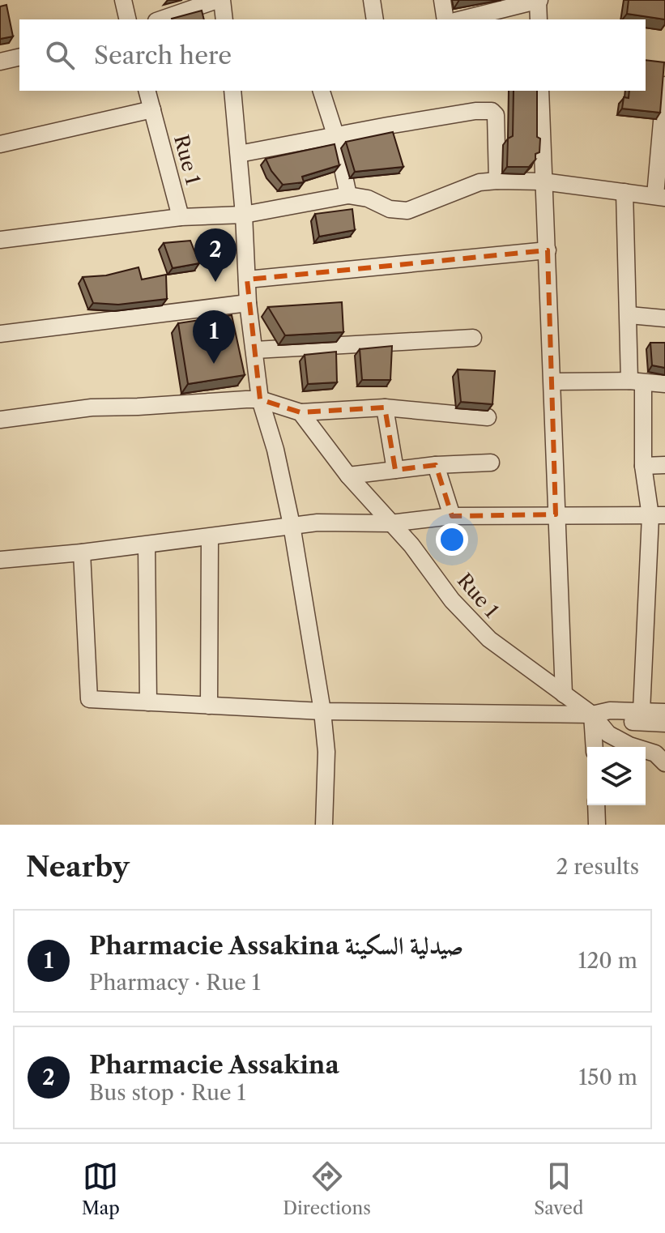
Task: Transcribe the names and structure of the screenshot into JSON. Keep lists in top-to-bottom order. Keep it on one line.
{"streets":{"street":["Rue 1"]},"page":{"search":"Search here","pins":["2","1"],"heading":["Nearby","2 results"],"list":[{"mark":"1","name":"Pharmacie Assakina صيدلية السكينة","note":"Pharmacy · Rue 1","value":"120 m"},{"mark":"2","name":"Pharmacie Assakina","note":"Bus stop · Rue 1","value":"150 m"}],"nav":["Map","Directions","Saved"]}}
